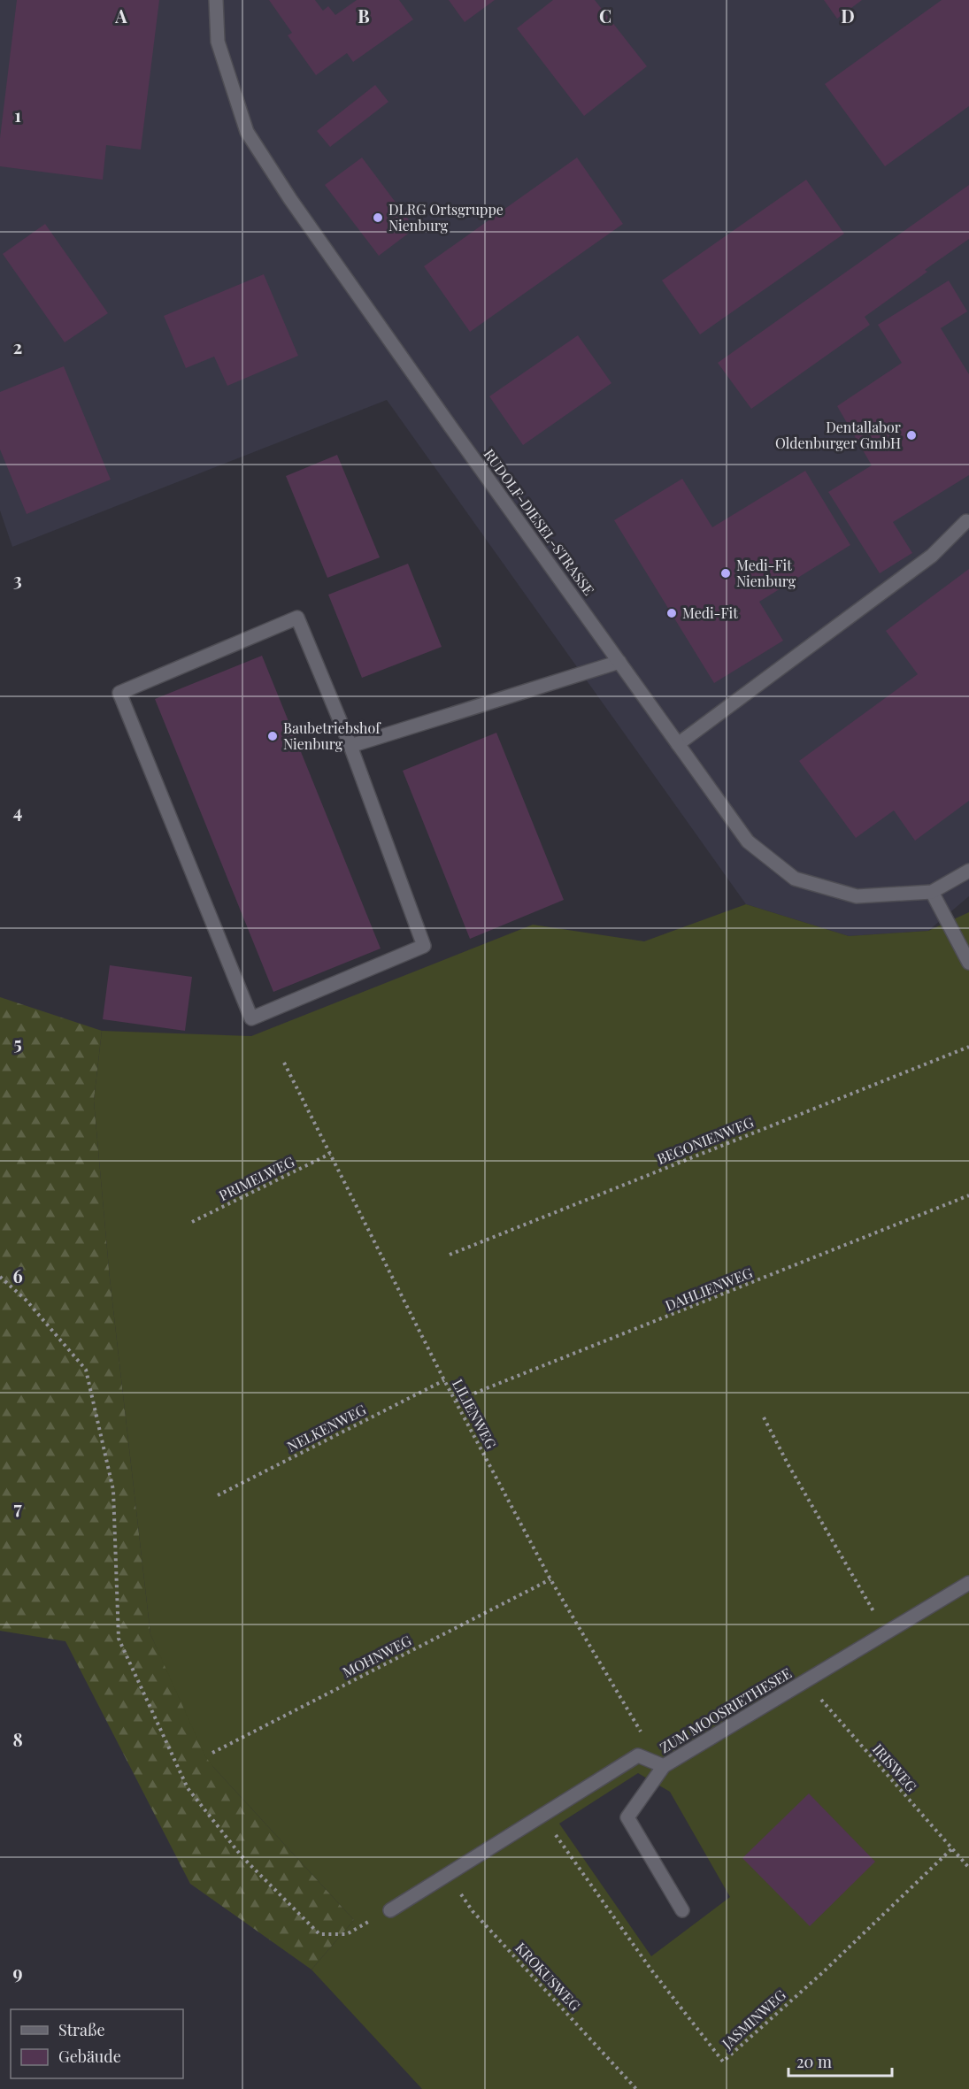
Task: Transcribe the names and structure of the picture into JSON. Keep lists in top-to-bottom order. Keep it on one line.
{"streets":{"street":["RUDOLF-DIESEL-STRASSE","ZUM MOOSRIETHESEE"],"path":["BEGONIENWEG","PRIMELWEG","DAHLIENWEG","LILIENWEG","NELKENWEG","MOHNWEG","IRISWEG","KROKUSWEG","JASMINWEG"]},"crossings":[["PRIMELWEG","LILIENWEG"],["DAHLIENWEG","LILIENWEG"],["LILIENWEG","NELKENWEG"],["LILIENWEG","MOHNWEG"],["LILIENWEG","ZUM MOOSRIETHESEE"],["ZUM MOOSRIETHESEE","IRISWEG"],["ZUM MOOSRIETHESEE","KROKUSWEG"],["ZUM MOOSRIETHESEE","JASMINWEG"],["IRISWEG","JASMINWEG"]],"places":["DLRG Ortsgruppe Nienburg","Dentallabor Oldenburger GmbH","Medi-Fit Nienburg","Medi-Fit","Baubetriebshof Nienburg"],"legend":["Straße","Gebäude"],"scale_bar":"20 m","grid":{"columns":["A","B","C","D"],"rows":["1","2","3","4","5","6","7","8","9"]}}
